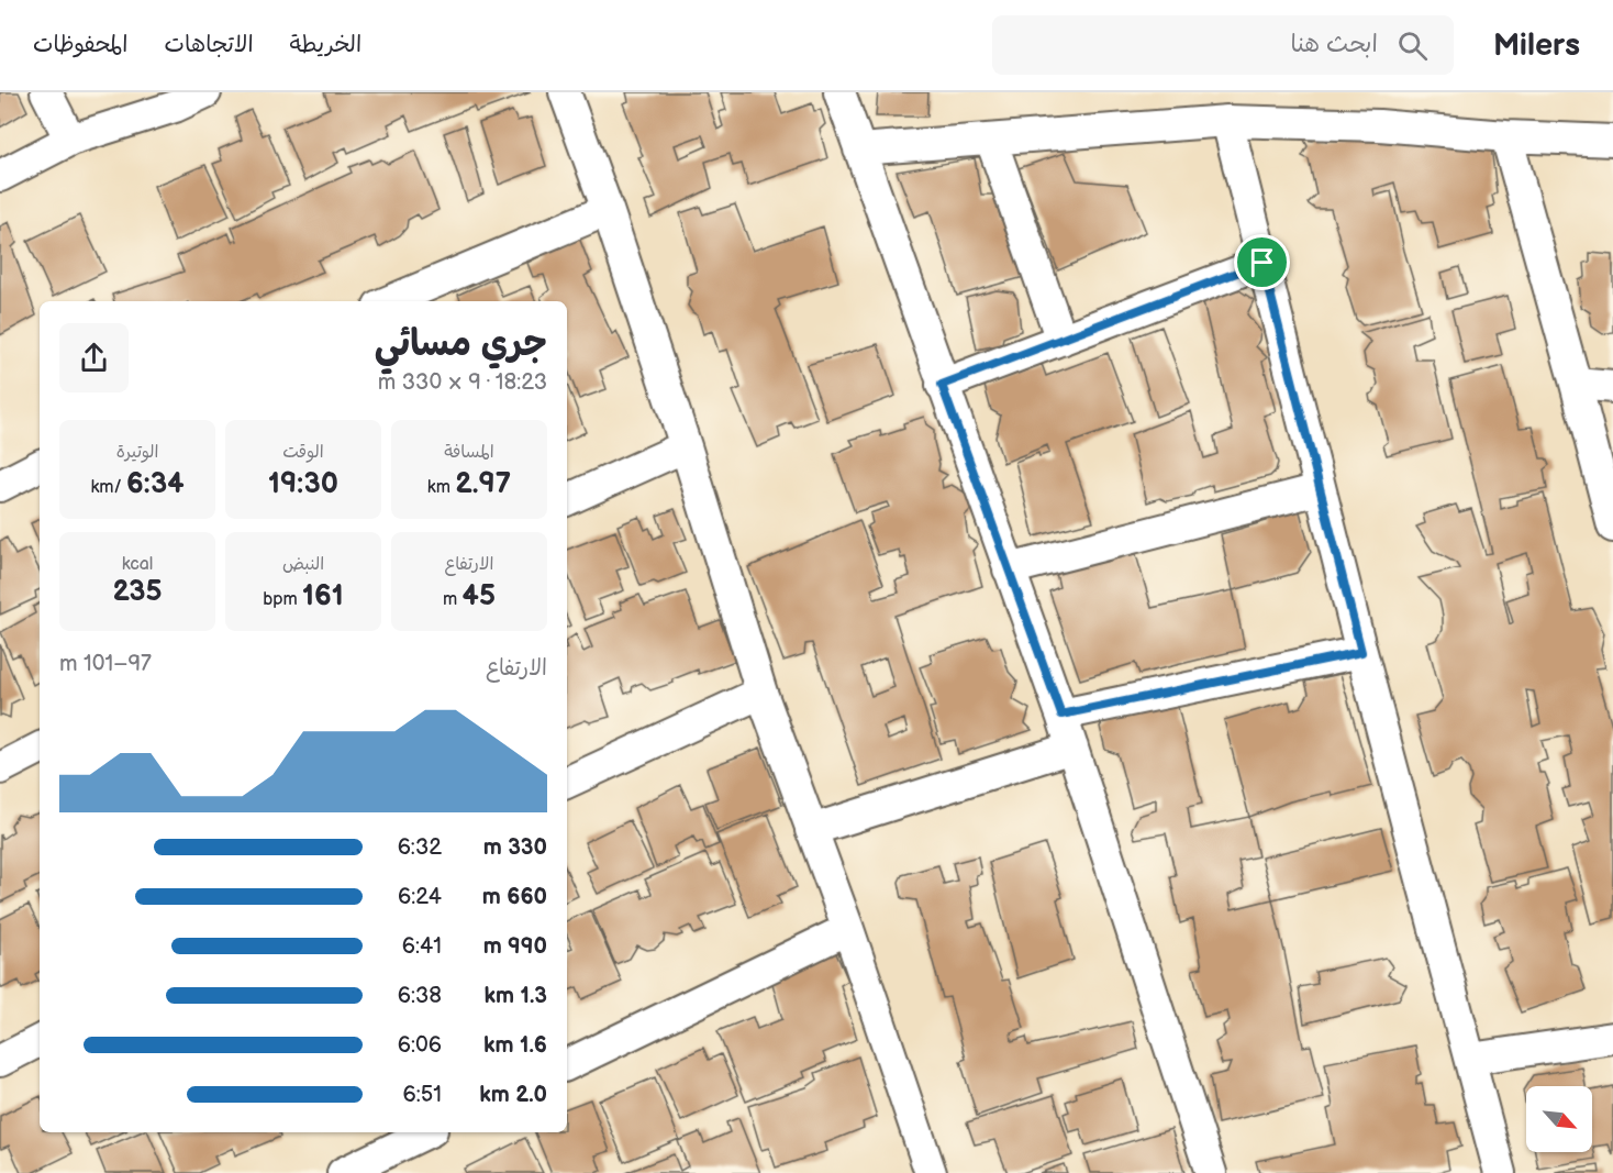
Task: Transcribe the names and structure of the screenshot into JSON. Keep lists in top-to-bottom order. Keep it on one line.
{"north":"bottom right","page":{"header":"Milers","search":"ابحث هنا","nav":["الخريطة","الاتجاهات","المحفوظات"],"heading":["جري مسائي","18:23 · 9 × 330 m"],"stats":[["المسافة","2.97 km"],["الوقت","19:30"],["الوتيرة","6:34 /km"],["الارتفاع","45 m"],["النبض","161 bpm"],["kcal","235"]],"chart":["الارتفاع","97–101 m"],"list":[{"name":"330 m","note":"6:32"},{"name":"660 m","note":"6:24"},{"name":"990 m","note":"6:41"},{"name":"1.3 km","note":"6:38"},{"name":"1.6 km","note":"6:06"},{"name":"2.0 km","note":"6:51"}]}}
